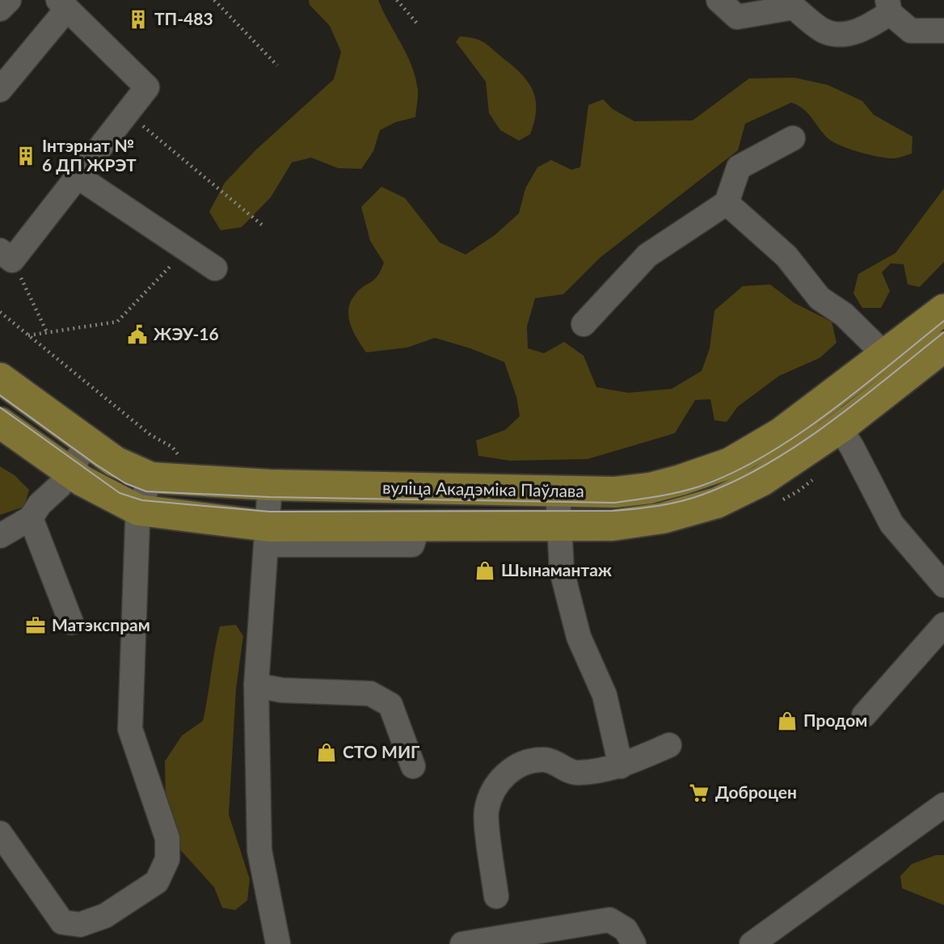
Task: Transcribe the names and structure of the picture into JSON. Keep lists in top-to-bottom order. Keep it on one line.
{"streets":{"main road":["вуліца Акадэміка Паўлава"]},"places":{"building":["ТП-483","Інтэрнат № 6 ДП ЖРЭТ"],"public building":["ЖЭУ-16"],"shop":["Шынамантаж","Продом","СТО МИГ"],"office":["Матэкспрам"],"supermarket":["Доброцен"]}}
